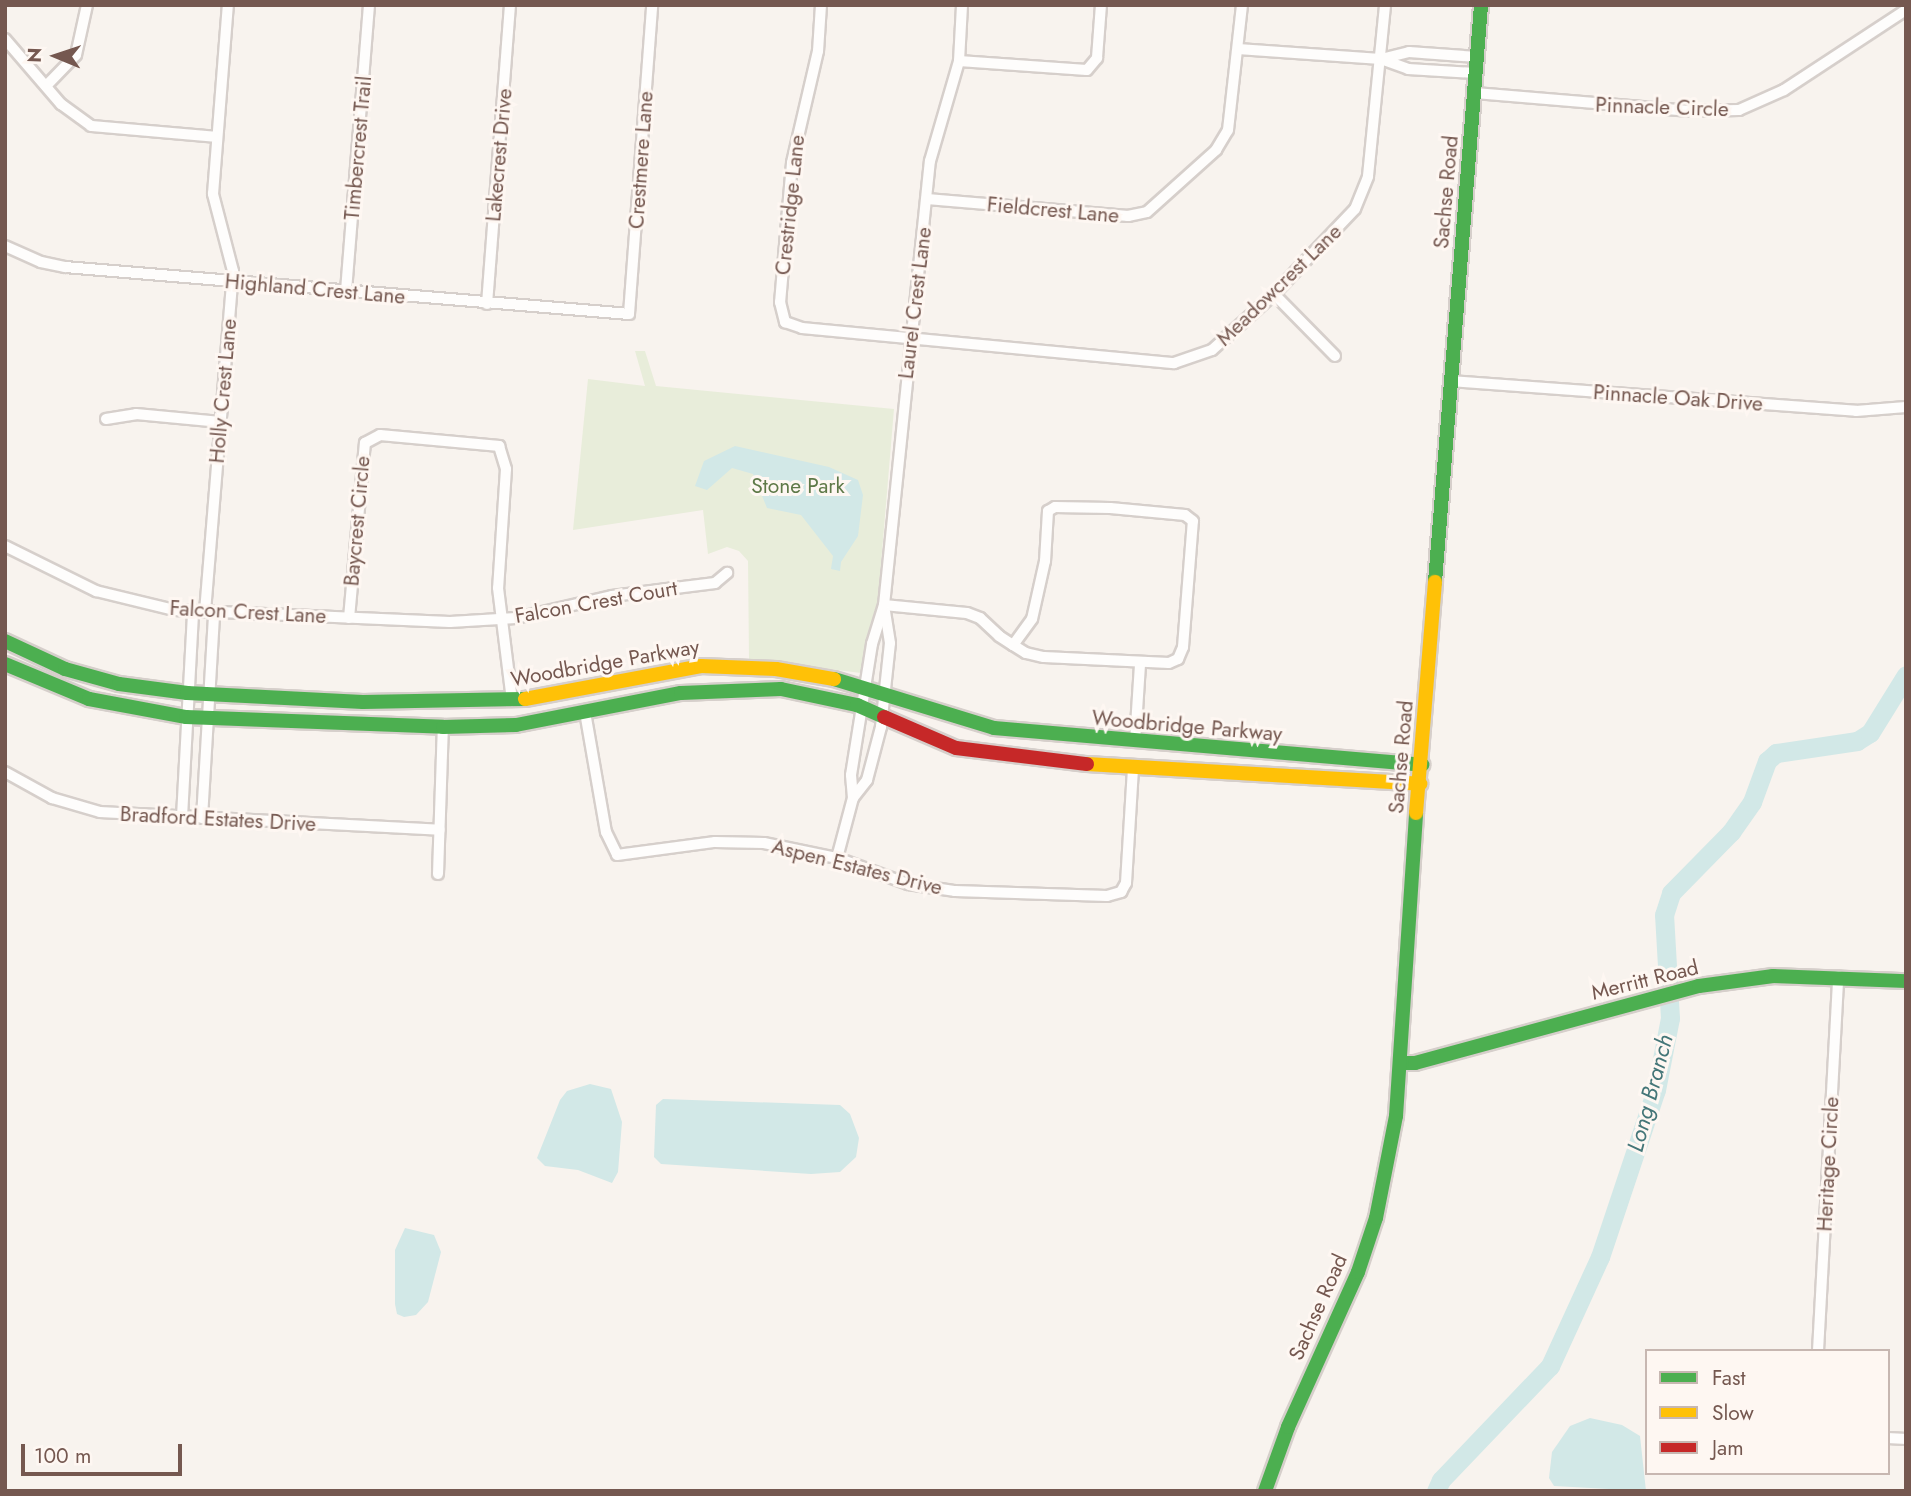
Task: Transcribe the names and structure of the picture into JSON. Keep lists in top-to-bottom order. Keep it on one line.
{"streets":{"main road":["Sachse Road","Woodbridge Parkway","Merritt Road"],"street":["Pinnacle Circle","Timbercrest Trail","Lakecrest Drive","Crestmere Lane","Crestridge Lane","Fieldcrest Lane","Meadowcrest Lane","Highland Crest Lane","Laurel Crest Lane","Holly Crest Lane","Pinnacle Oak Drive","Baycrest Circle","Falcon Crest Court","Falcon Crest Lane","Bradford Estates Drive","Aspen Estates Drive","Heritage Circle"]},"crossings":[["Pinnacle Circle","Sachse Road"],["Timbercrest Trail","Highland Crest Lane"],["Lakecrest Drive","Highland Crest Lane"],["Crestmere Lane","Highland Crest Lane"],["Sachse Road","Pinnacle Oak Drive"],["Sachse Road","Woodbridge Parkway"],["Sachse Road","Merritt Road"],["Crestridge Lane","Meadowcrest Lane"],["Fieldcrest Lane","Laurel Crest Lane"],["Meadowcrest Lane","Laurel Crest Lane"],["Highland Crest Lane","Holly Crest Lane"],["Laurel Crest Lane","Woodbridge Parkway"],["Holly Crest Lane","Falcon Crest Lane"],["Holly Crest Lane","Woodbridge Parkway"],["Holly Crest Lane","Bradford Estates Drive"],["Baycrest Circle","Falcon Crest Court"],["Baycrest Circle","Falcon Crest Lane"],["Baycrest Circle","Woodbridge Parkway"],["Falcon Crest Court","Falcon Crest Lane"],["Woodbridge Parkway","Aspen Estates Drive"],["Merritt Road","Heritage Circle"]],"water":["Long Branch"],"parks":["Stone Park"],"legend":["Fast","Slow","Jam"],"scale_bar":"100 m","north":"left"}
